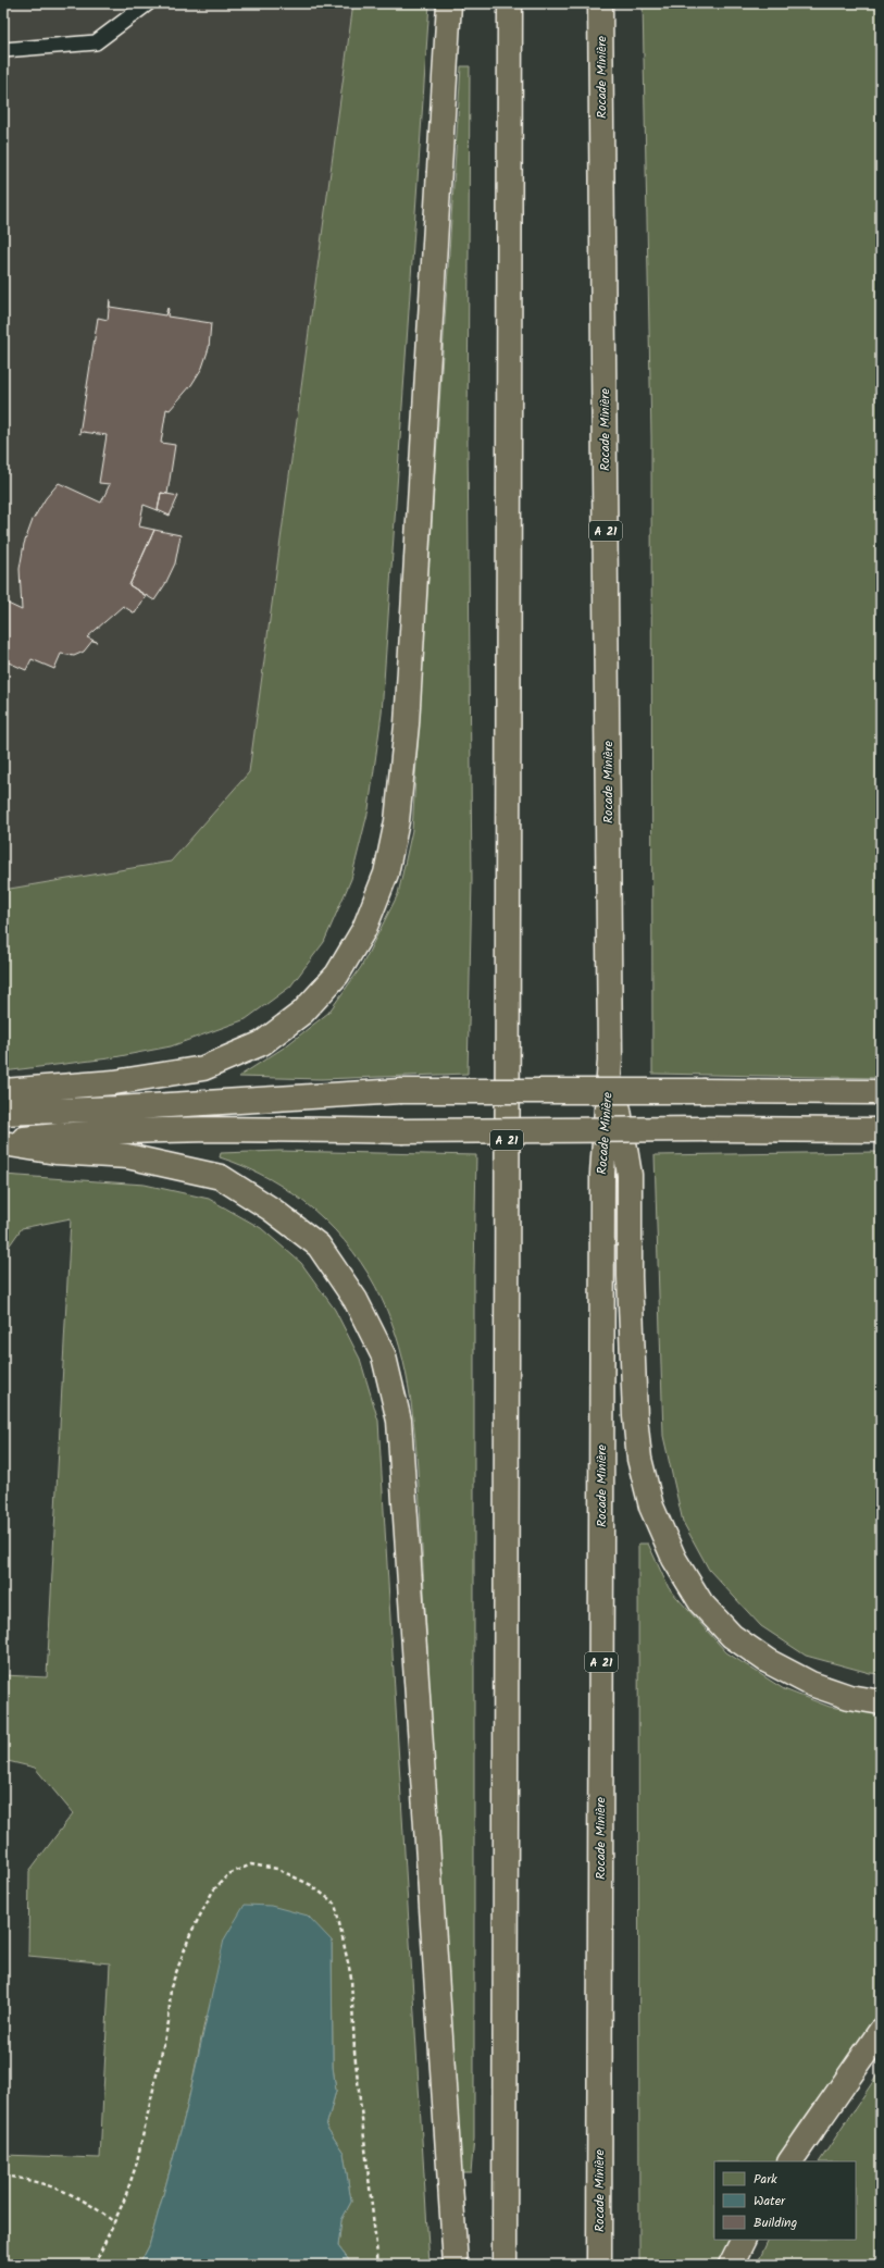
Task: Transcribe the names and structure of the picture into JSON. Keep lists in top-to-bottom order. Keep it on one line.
{"streets":{"highway":["Rocade Minière","A 21"]},"legend":["Park","Water","Building"]}
